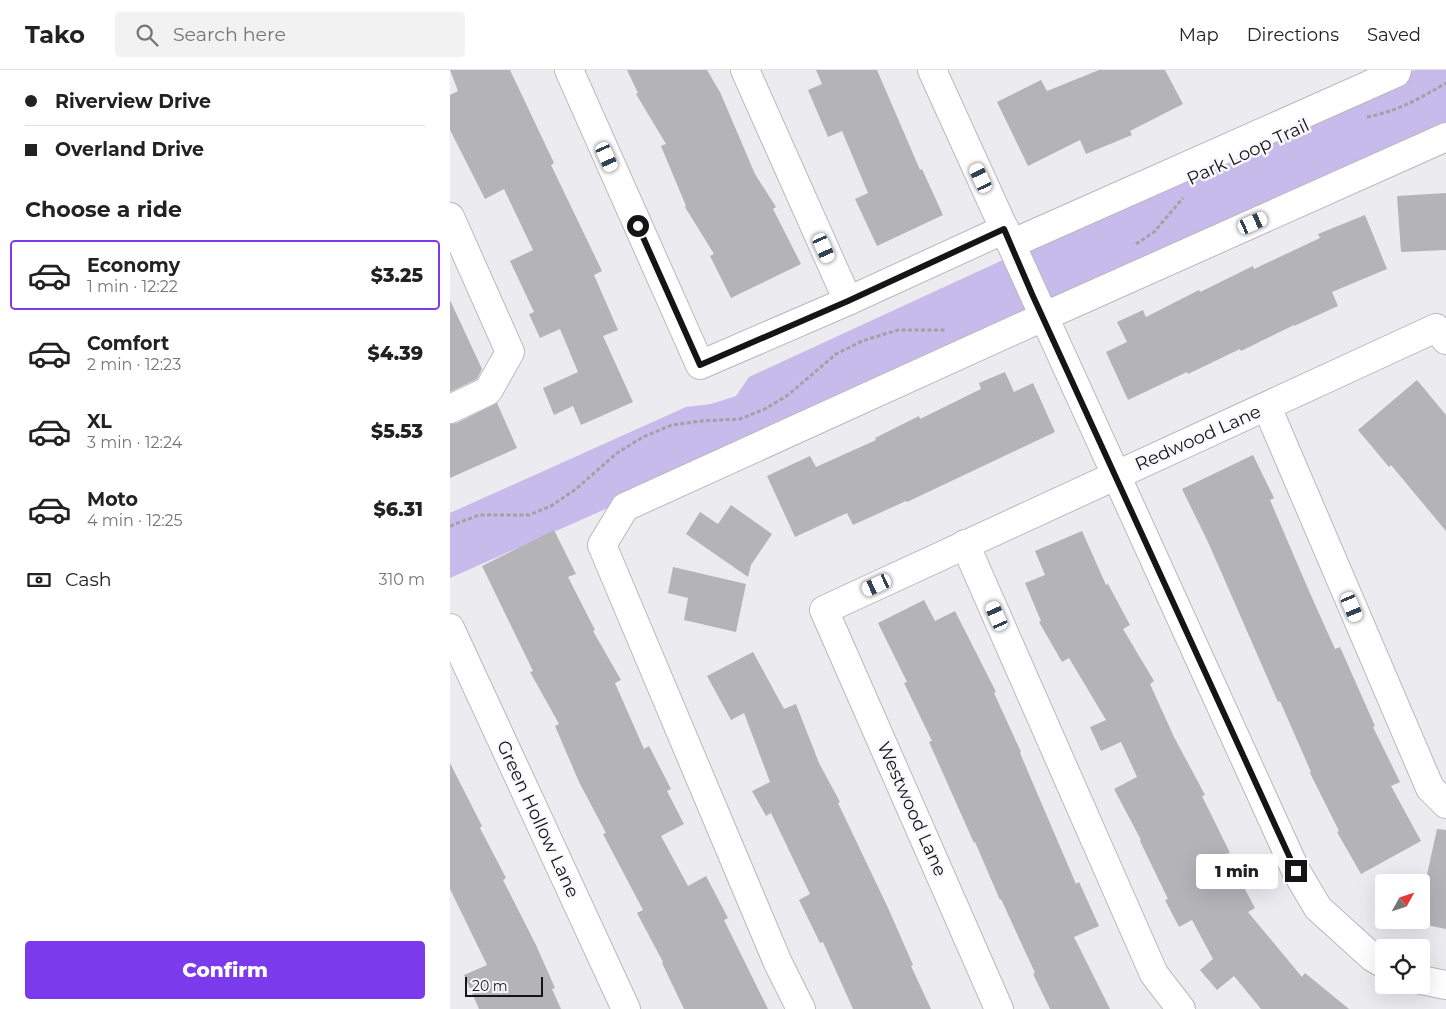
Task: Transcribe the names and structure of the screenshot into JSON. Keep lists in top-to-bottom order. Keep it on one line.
{"streets":{"street":["Redwood Lane","Westwood Lane","Green Hollow Lane"],"path":["Park Loop Trail"]},"crossings":[["Redwood Lane","Westwood Lane"]],"scale_bar":"20 m","north":"top right","page":{"header":"Tako","search":"Search here","nav":["Map","Directions","Saved"],"banner":["Riverview Drive","Overland Drive"],"heading":"Choose a ride","list":[{"name":"Economy","note":"1 min · 12:22","value":"$3.25"},{"name":"Comfort","note":"2 min · 12:23","value":"$4.39"},{"name":"XL","note":"3 min · 12:24","value":"$5.53"},{"name":"Moto","note":"4 min · 12:25","value":"$6.31"}],"pay":["Cash","310 m"],"bubble":"1 min","buttons":"Confirm","scale":"20 m"}}
